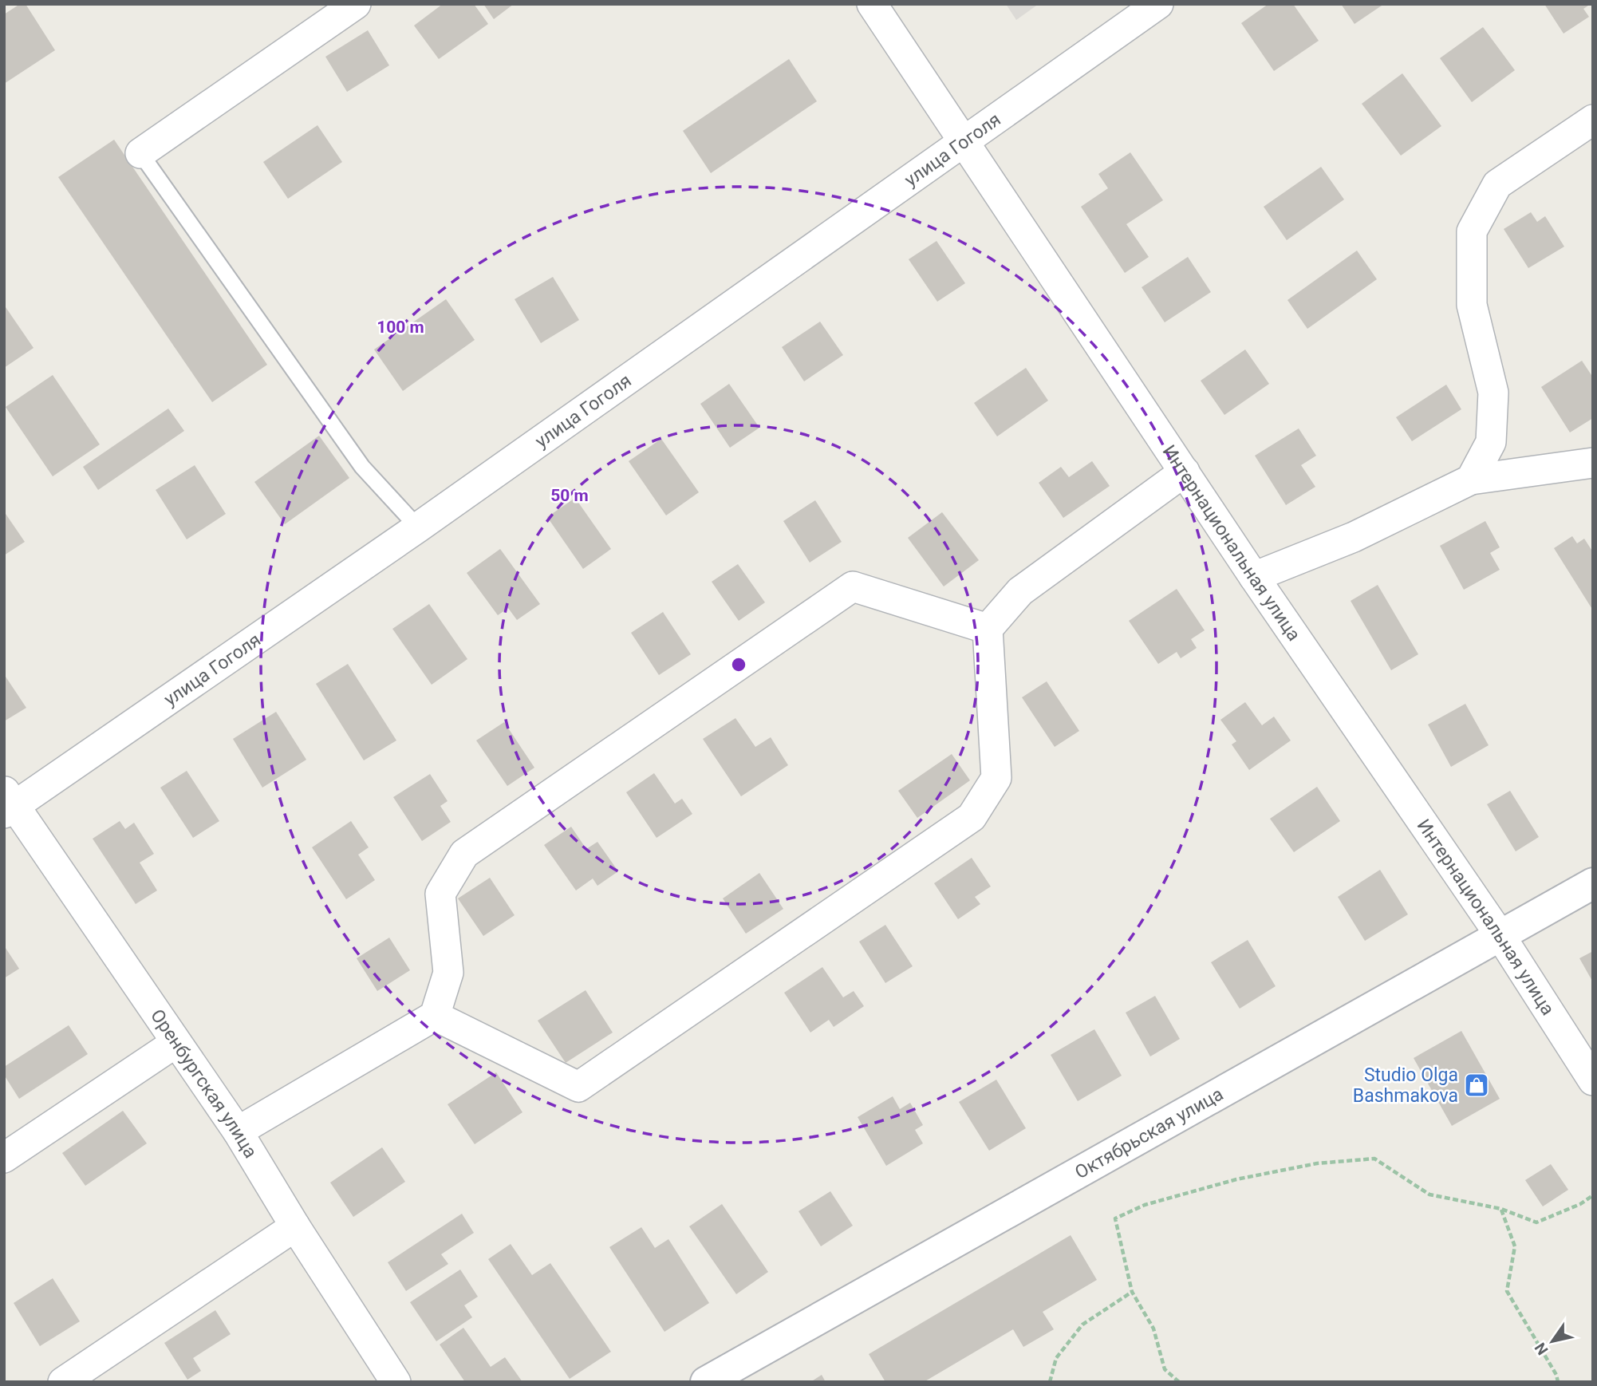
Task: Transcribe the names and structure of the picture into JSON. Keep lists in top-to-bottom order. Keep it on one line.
{"streets":{"street":["улица Гоголя","Интернациональная улица","Оренбургская улица","Октябрьская улица"]},"crossings":[["улица Гоголя","Интернациональная улица"],["улица Гоголя","Оренбургская улица"],["Интернациональная улица","Октябрьская улица"]],"places":{"shop":["Studio Olga Bashmakova"]},"north":"bottom left","rings":["100 m","50 m"]}
